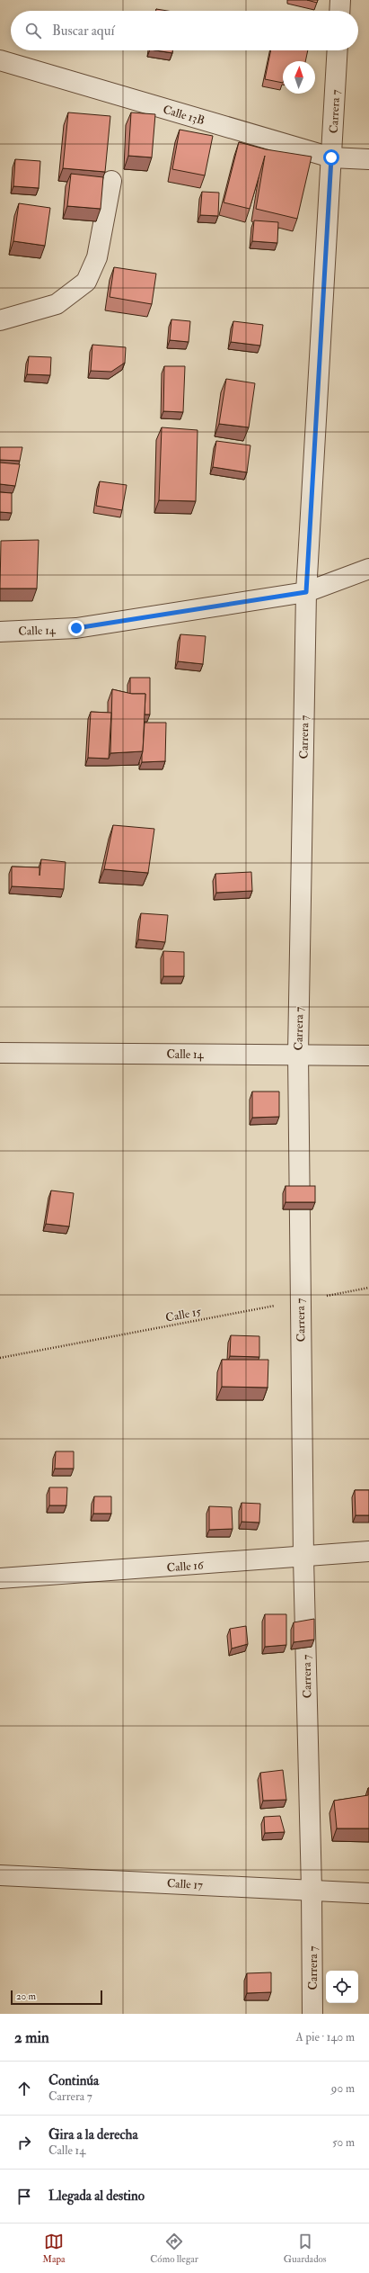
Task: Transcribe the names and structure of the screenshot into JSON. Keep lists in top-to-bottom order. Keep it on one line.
{"streets":{"street":["Carrera 7","Calle 13B","Calle 14","Calle 16","Calle 17"],"path":["Calle 15"]},"crossings":[["Carrera 7","Calle 13B"],["Carrera 7","Calle 14"],["Carrera 7","Calle 15"],["Carrera 7","Calle 16"],["Carrera 7","Calle 17"]],"scale_bar":"20 m","north":"top","page":{"search":"Buscar aquí","scale":"20 m","heading":["2 min","A pie · 140 m"],"list":[["Continúa","Carrera 7","90 m"],["Gira a la derecha","Calle 14","50 m"],"Llegada al destino"],"nav":["Mapa","Cómo llegar","Guardados"]}}
